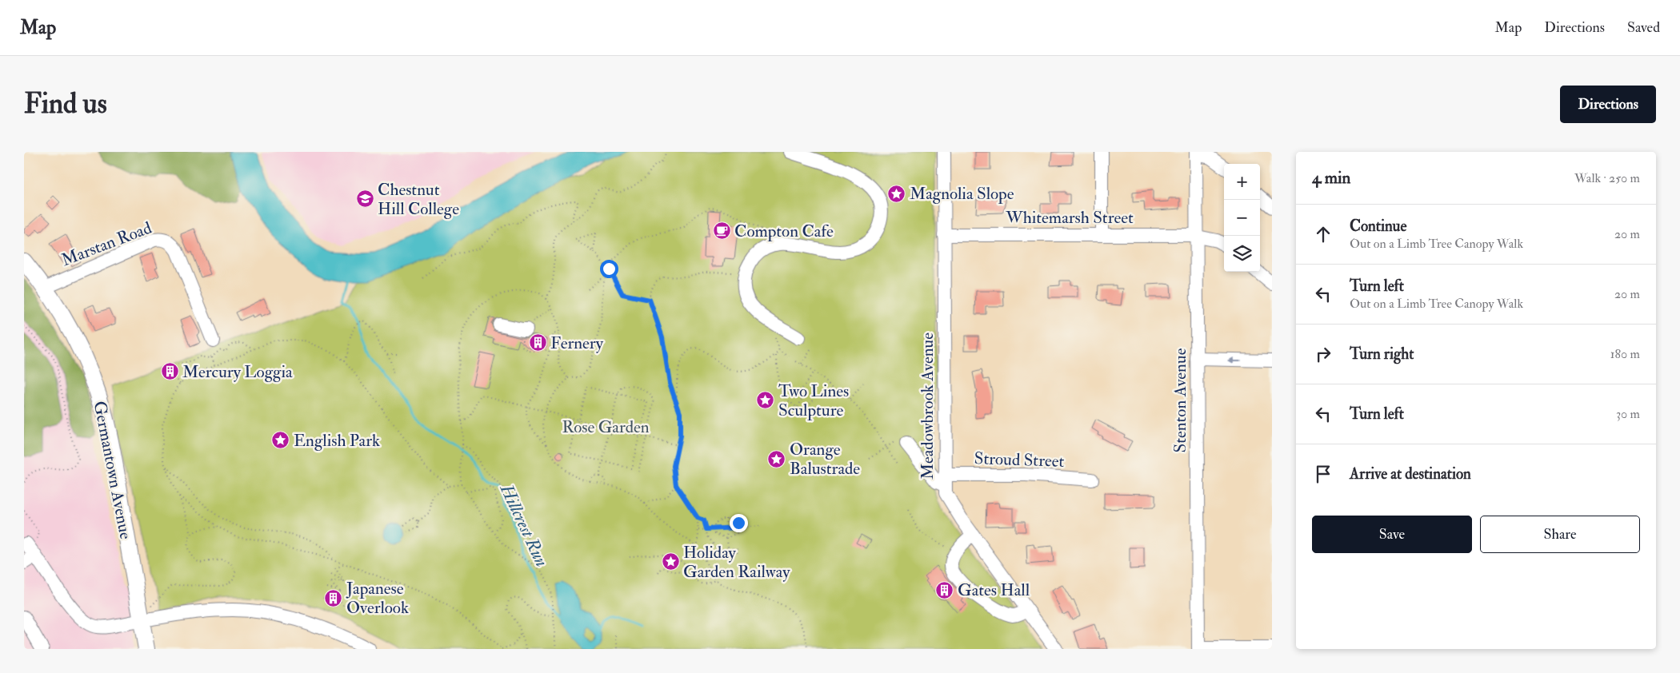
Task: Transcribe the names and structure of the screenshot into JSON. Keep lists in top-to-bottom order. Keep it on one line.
{"streets":{"main road":["Germantown Avenue"],"street":["Whitemarsh Street","Marstan Road","Stenton Avenue","Meadowbrook Avenue","Stroud Street"]},"crossings":[["Whitemarsh Street","Stenton Avenue"],["Whitemarsh Street","Meadowbrook Avenue"],["Marstan Road","Germantown Avenue"],["Meadowbrook Avenue","Stroud Street"]],"water":["Hillcrest Run"],"parks":["Rose Garden"],"places":{"place":["Magnolia Slope","Two Lines Sculpture","English Park","Orange Balustrade","Holiday Garden Railway"],"school or university":["Chestnut Hill College"],"cafe":["Compton Cafe"],"building":["Fernery","Mercury Loggia","Gates Hall","Japanese Overlook"]},"page":{"header":"Map","nav":["Map","Directions","Saved"],"buttons":["Directions",["Save","Share"]],"title":"Find us","heading":["4 min","Walk · 250 m"],"map_buttons":["+","−"],"list":[["Continue","Out on a Limb Tree Canopy Walk","20 m"],["Turn left","Out on a Limb Tree Canopy Walk","20 m"],["Turn right","180 m"],["Turn left","30 m"],"Arrive at destination"]}}
